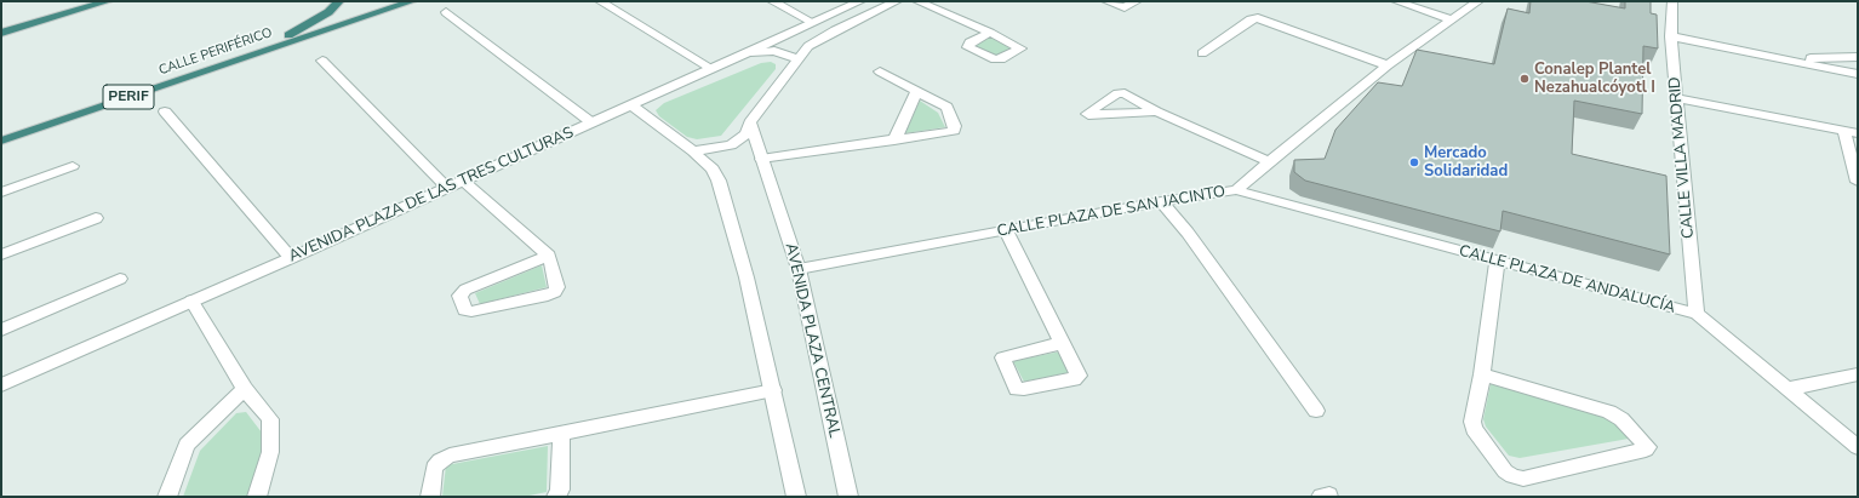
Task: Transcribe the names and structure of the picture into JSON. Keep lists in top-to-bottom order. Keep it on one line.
{"streets":{"highway":["CALLE PERIFÉRICO","PERIF"],"street":["CALLE VILLA MADRID","AVENIDA PLAZA DE LAS TRES CULTURAS","CALLE PLAZA DE SAN JACINTO","CALLE PLAZA DE ANDALUCÍA","AVENIDA PLAZA CENTRAL"]},"crossings":[["CALLE VILLA MADRID","CALLE PLAZA DE ANDALUCÍA"],["CALLE PLAZA DE SAN JACINTO","CALLE PLAZA DE ANDALUCÍA"],["CALLE PLAZA DE SAN JACINTO","AVENIDA PLAZA CENTRAL"]],"places":["Conalep Plantel Nezahualcóyotl I","Mercado Solidaridad"]}
